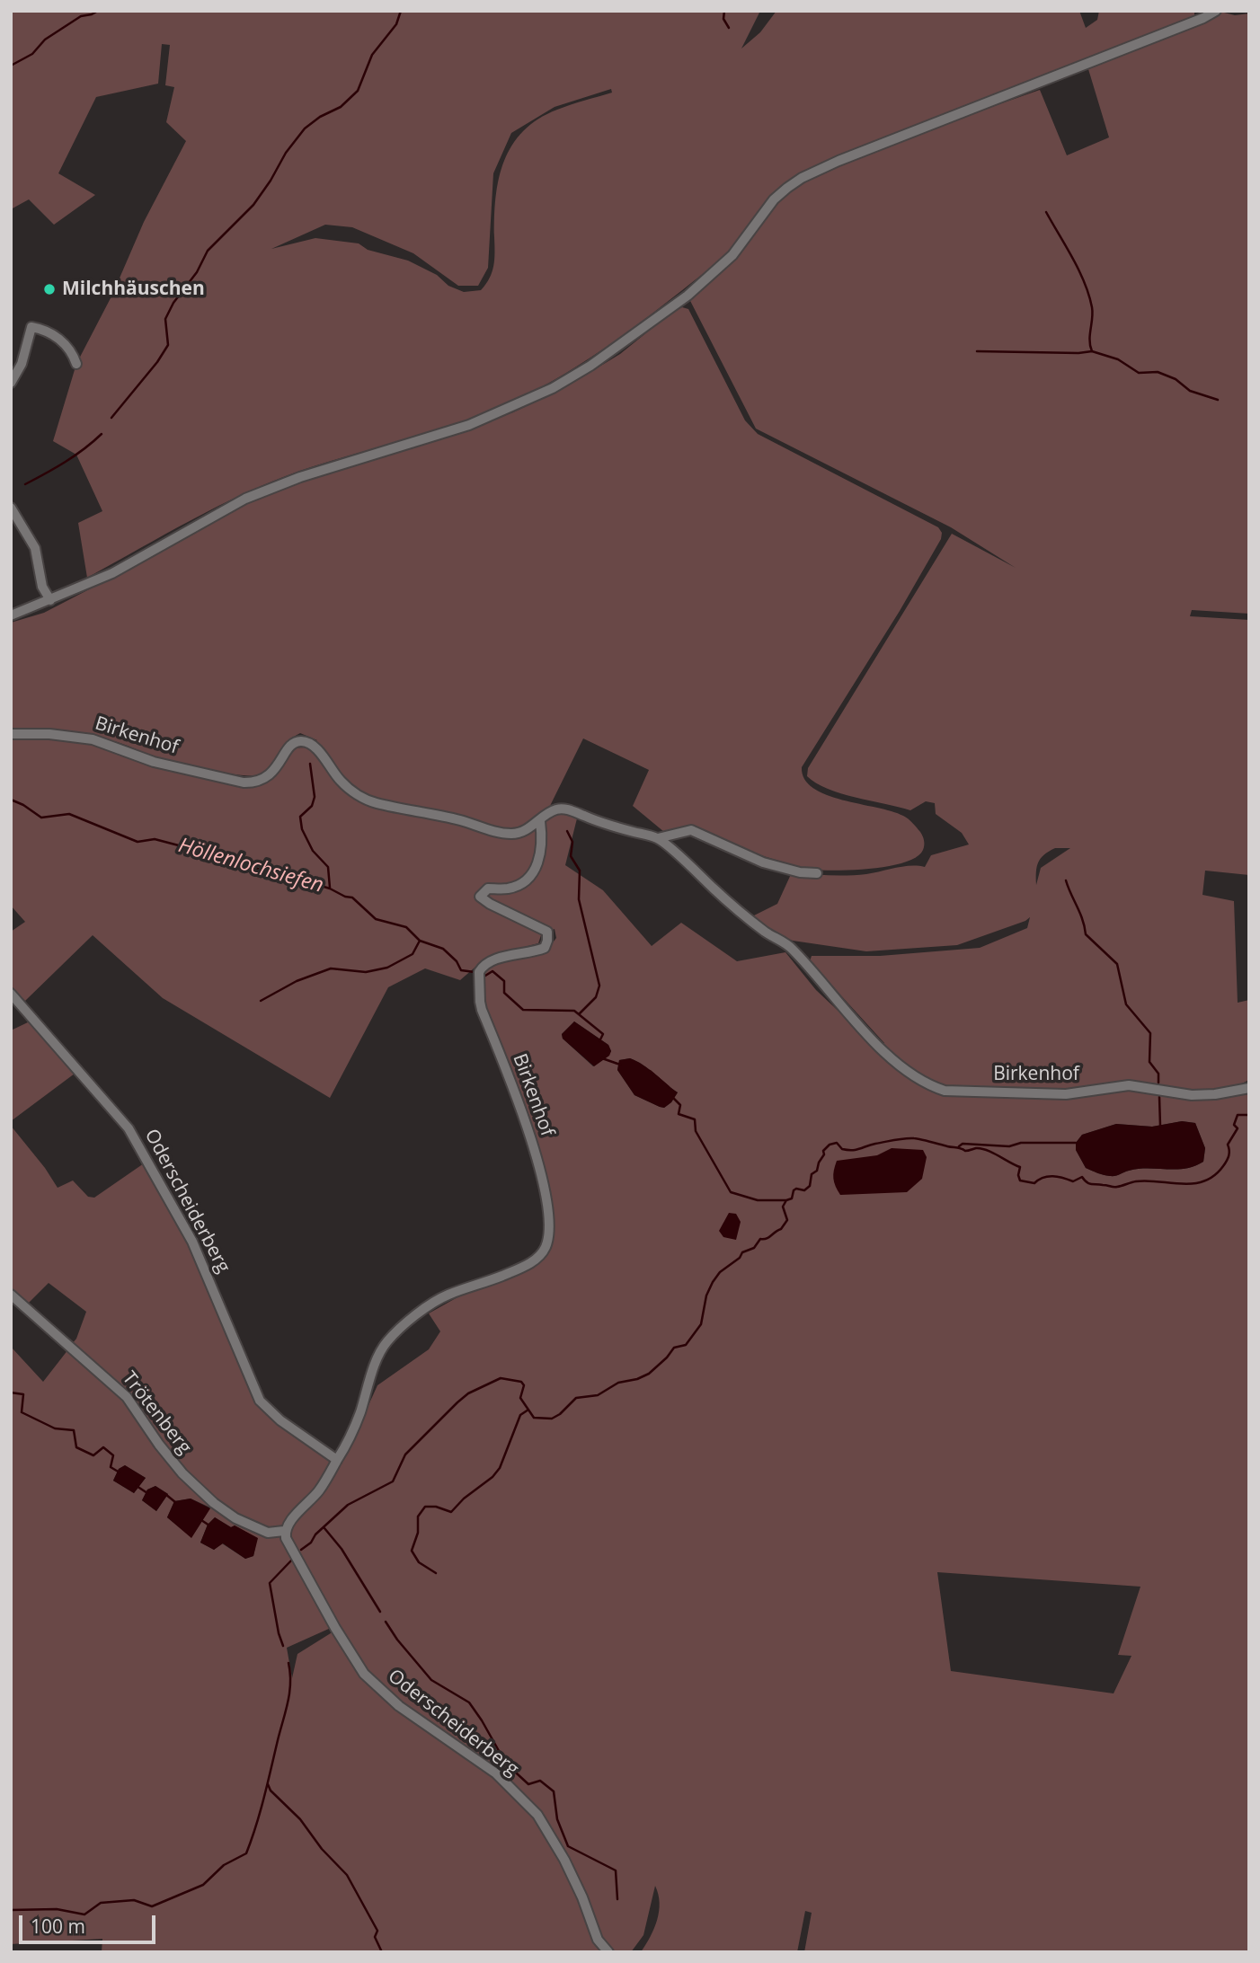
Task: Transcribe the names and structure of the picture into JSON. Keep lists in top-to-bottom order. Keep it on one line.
{"streets":{"street":["Birkenhof","Oderscheiderberg","Trötenberg"]},"crossings":[["Birkenhof","Oderscheiderberg"],["Oderscheiderberg","Trötenberg"]],"water":["Höllenlochsiefen"],"places":["Milchhäuschen"],"scale_bar":"100 m"}
